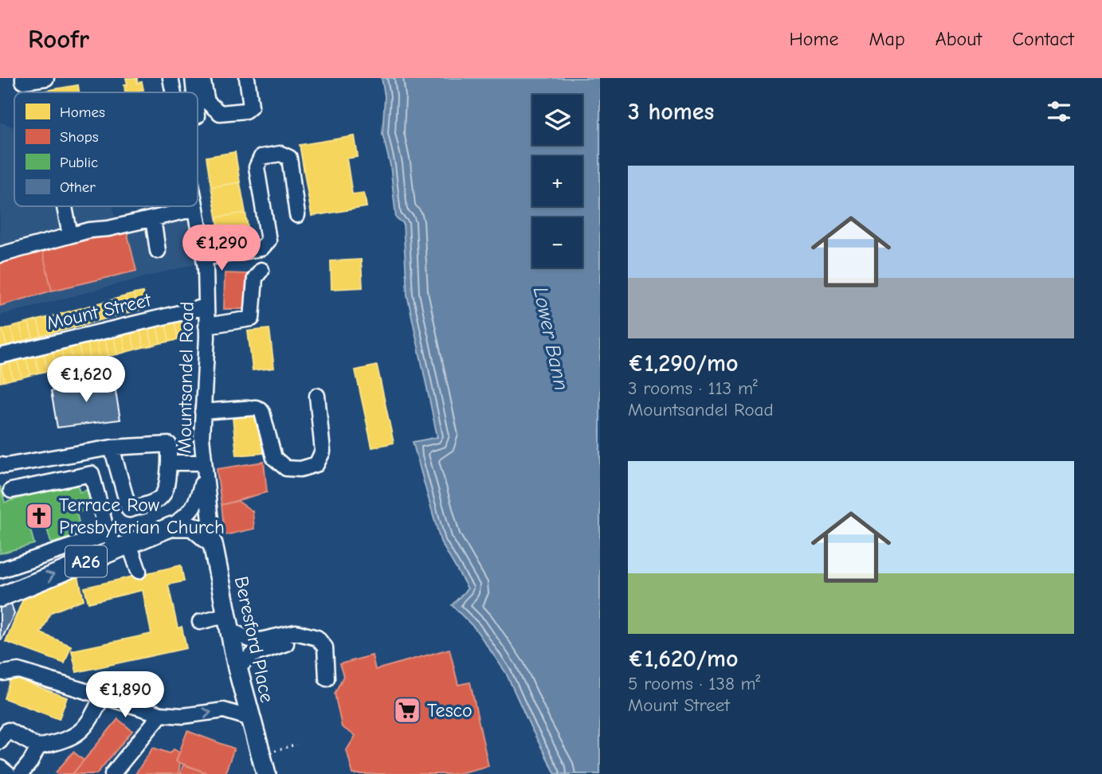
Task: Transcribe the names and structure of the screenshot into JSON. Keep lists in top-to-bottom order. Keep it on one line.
{"streets":{"main road":["A26","Beresford Place"],"street":["Mount Street","Mountsandel Road"]},"crossings":[["Mount Street","Mountsandel Road"],["Mountsandel Road","Beresford Place"]],"water":["Lower Bann"],"places":{"church":["Terrace Row Presbyterian Church"],"supermarket":["Tesco"]},"legend":["Homes","Shops","Public","Other"],"page":{"header":"Roofr","nav":["Home","Map","About","Contact"],"heading":"3 homes","map_buttons":["+","−"],"list":[{"name":"€1,290/mo","note":"3 rooms · 113 m² · Mountsandel Road"},{"name":"€1,620/mo","note":"5 rooms · 138 m² · Mount Street"}],"price":["€1,290","€1,620","€1,890"]}}
